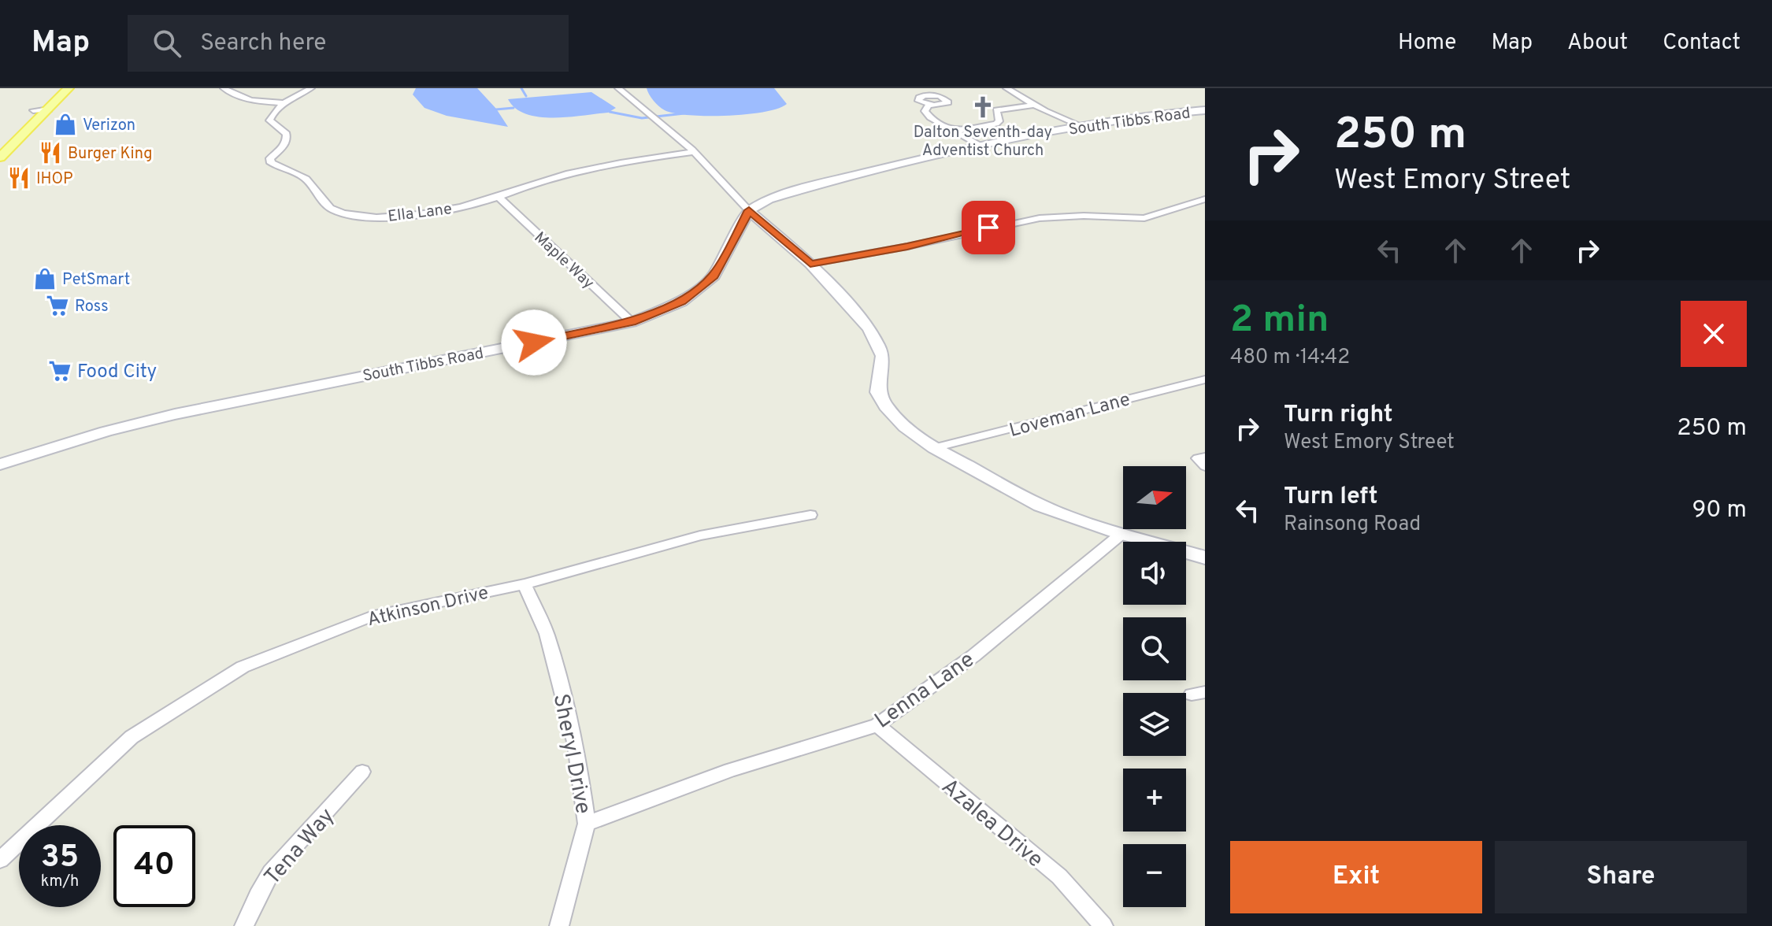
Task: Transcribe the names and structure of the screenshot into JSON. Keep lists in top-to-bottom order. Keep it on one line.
{"streets":{"street":["South Tibbs Road","Ella Lane","Maple Way","Loveman Lane","Atkinson Drive","Lenna Lane","Sheryl Drive","Azalea Drive","Tena Way"]},"crossings":[["South Tibbs Road","Maple Way"],["Ella Lane","Maple Way"],["Atkinson Drive","Sheryl Drive"],["Lenna Lane","Sheryl Drive"],["Lenna Lane","Azalea Drive"]],"places":{"church":["Dalton Seventh-day Adventist Church"],"shop":["Verizon","PetSmart"],"restaurant":["Burger King","IHOP"],"supermarket":["Ross","Food City"]},"north":"right","page":{"header":"Map","search":"Search here","nav":["Home","Map","About","Contact"],"turn":["250 m","West Emory Street"],"heading":["2 min","480 m · 14:42"],"list":[{"name":"Turn right","note":"West Emory Street","value":"250 m"},{"name":"Turn left","note":"Rainsong Road","value":"90 m"}],"map_buttons":["+","−"],"speed":"35 km/h","limit":"40","buttons":["Exit","Share"]}}
